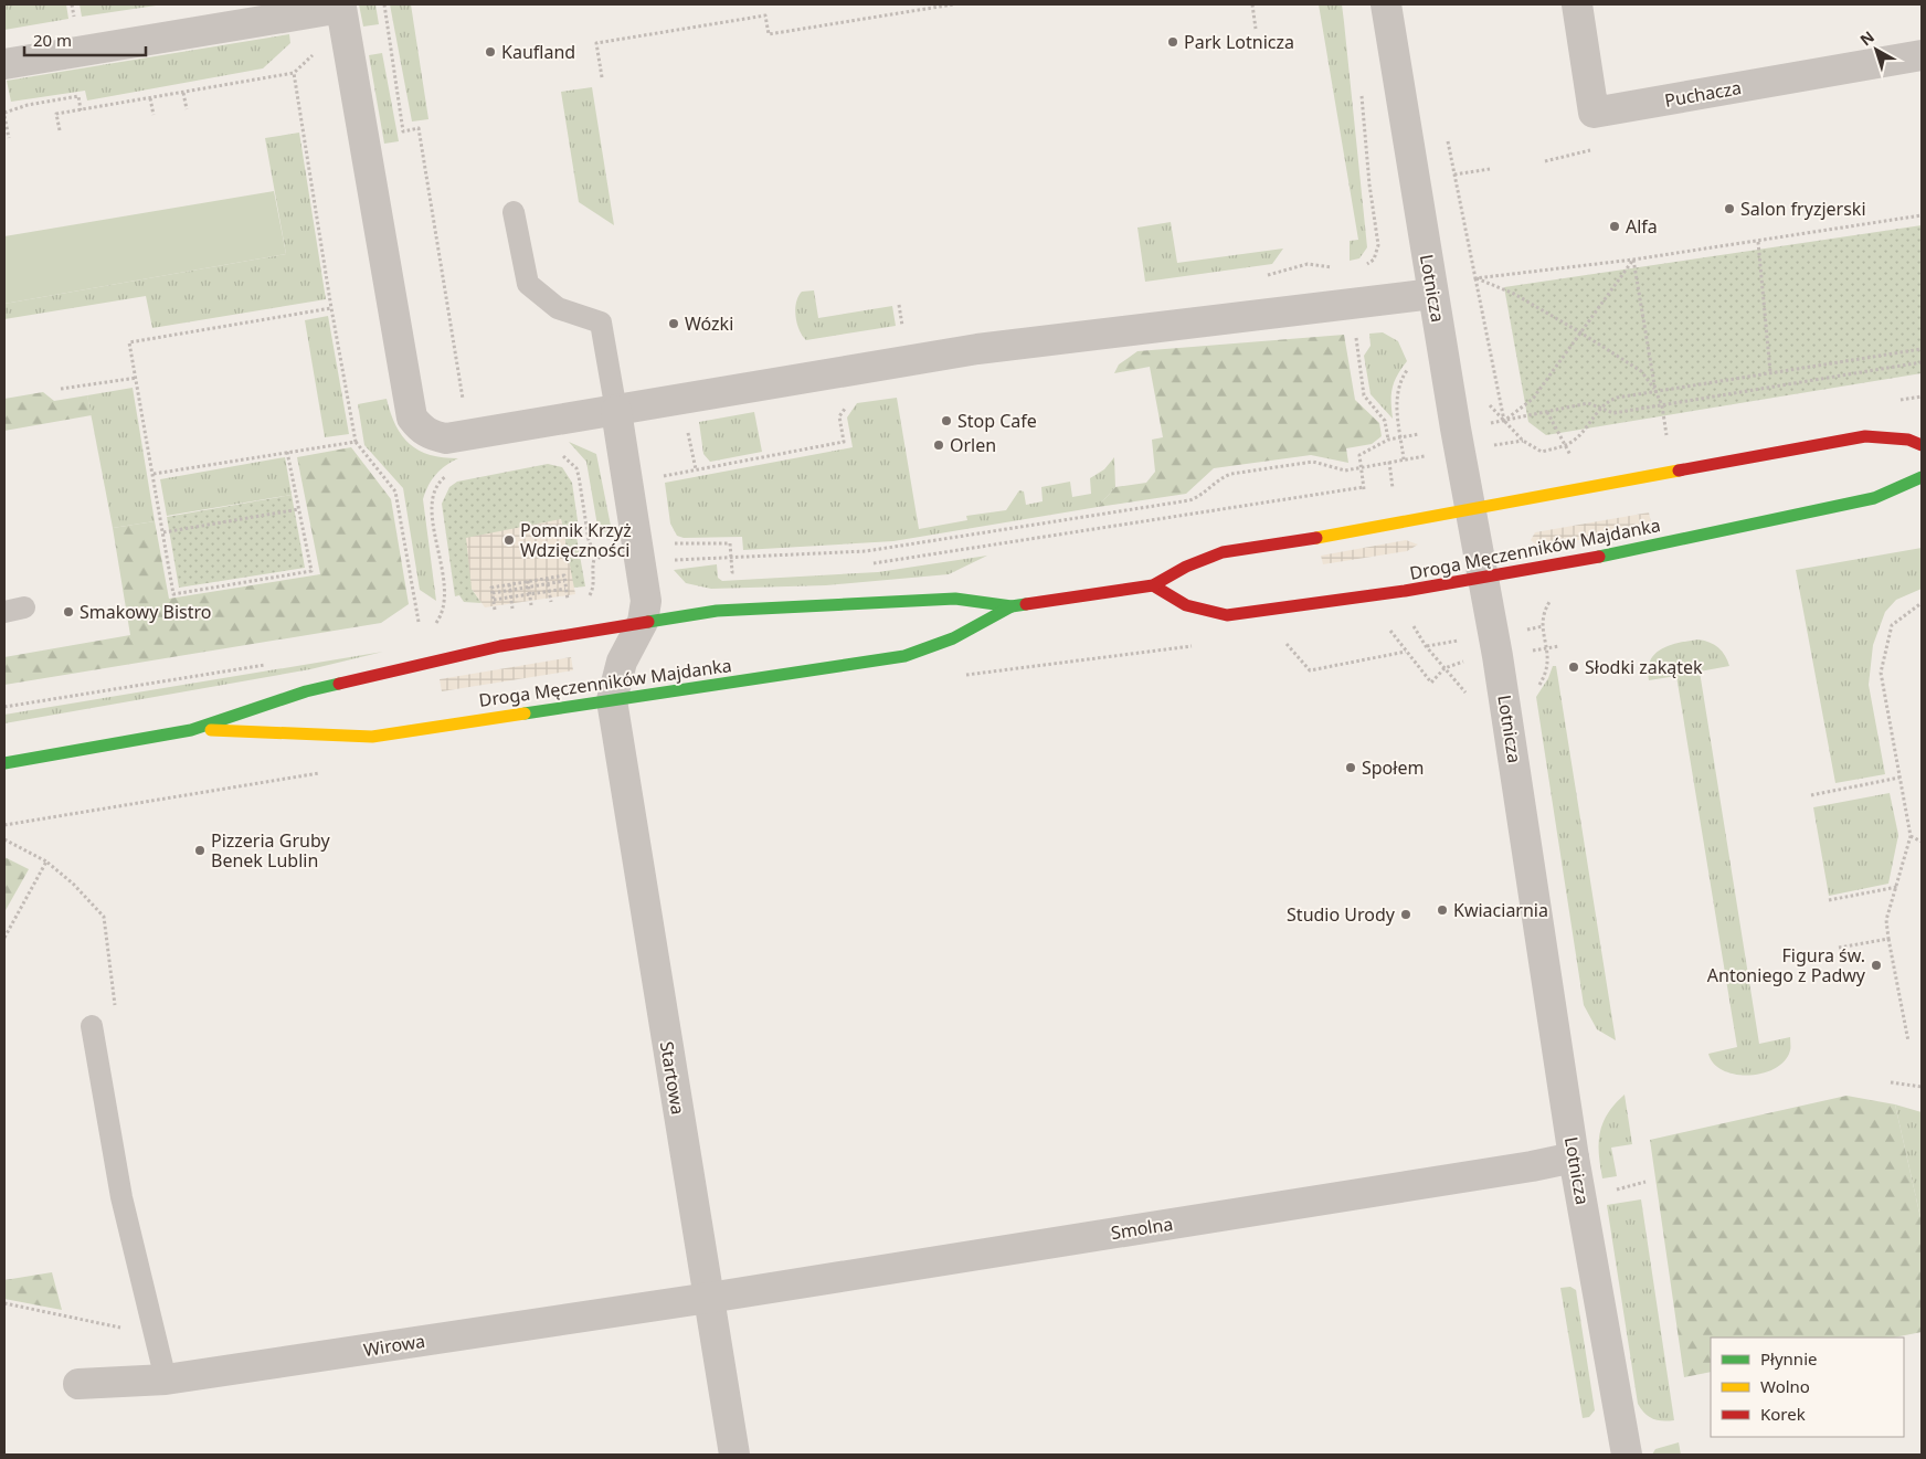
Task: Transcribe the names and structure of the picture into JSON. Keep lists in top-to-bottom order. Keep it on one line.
{"streets":{"street":["Puchacza","Lotnicza","Droga Męczenników Majdanka","Startowa","Smolna","Wirowa"]},"crossings":[["Lotnicza","Droga Męczenników Majdanka"],["Lotnicza","Smolna"],["Droga Męczenników Majdanka","Startowa"],["Startowa","Smolna"],["Startowa","Wirowa"],["Smolna","Wirowa"]],"places":["Park Lotnicza","Kaufland","Salon fryzjerski","Alfa","Wózki","Stop Cafe","Orlen","Pomnik Krzyż Wdzięczności","Smakowy Bistro","Słodki zakątek","Społem","Pizzeria Gruby Benek Lublin","Kwiaciarnia","Studio Urody","Figura św. Antoniego z Padwy"],"legend":["Płynnie","Wolno","Korek"],"scale_bar":"20 m","north":"top left"}
